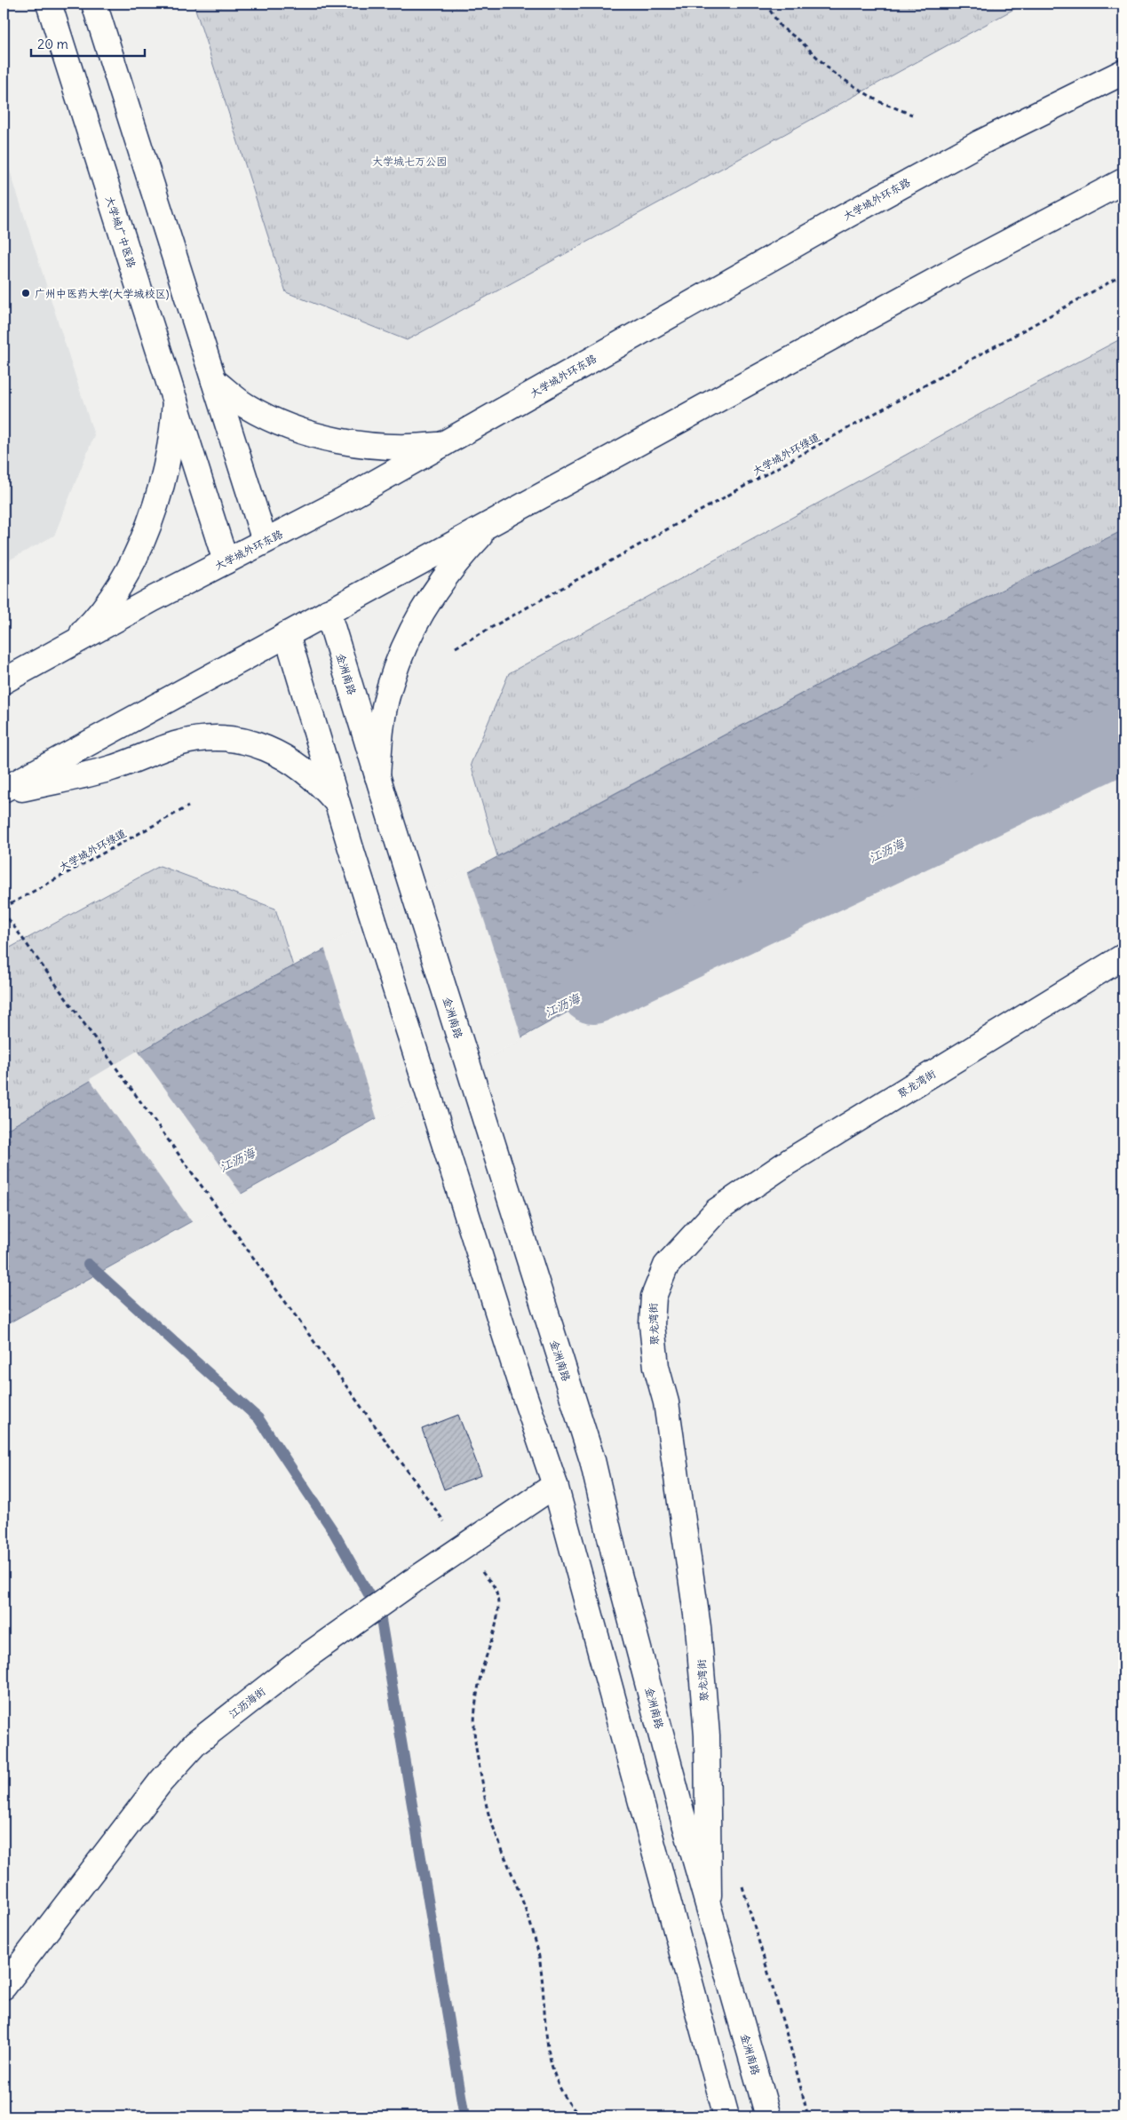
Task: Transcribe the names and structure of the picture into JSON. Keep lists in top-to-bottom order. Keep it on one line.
{"streets":{"main road":["大学城外环东路","大学城广中医路","金洲南路","聚龙湾街","江沥海街"],"path":["大学城外环绿道"]},"crossings":[["大学城外环东路","大学城广中医路"],["金洲南路","聚龙湾街"]],"water":["江沥海"],"parks":["大学城七万公园"],"places":["广州中医药大学(大学城校区)"],"scale_bar":"20 m"}
